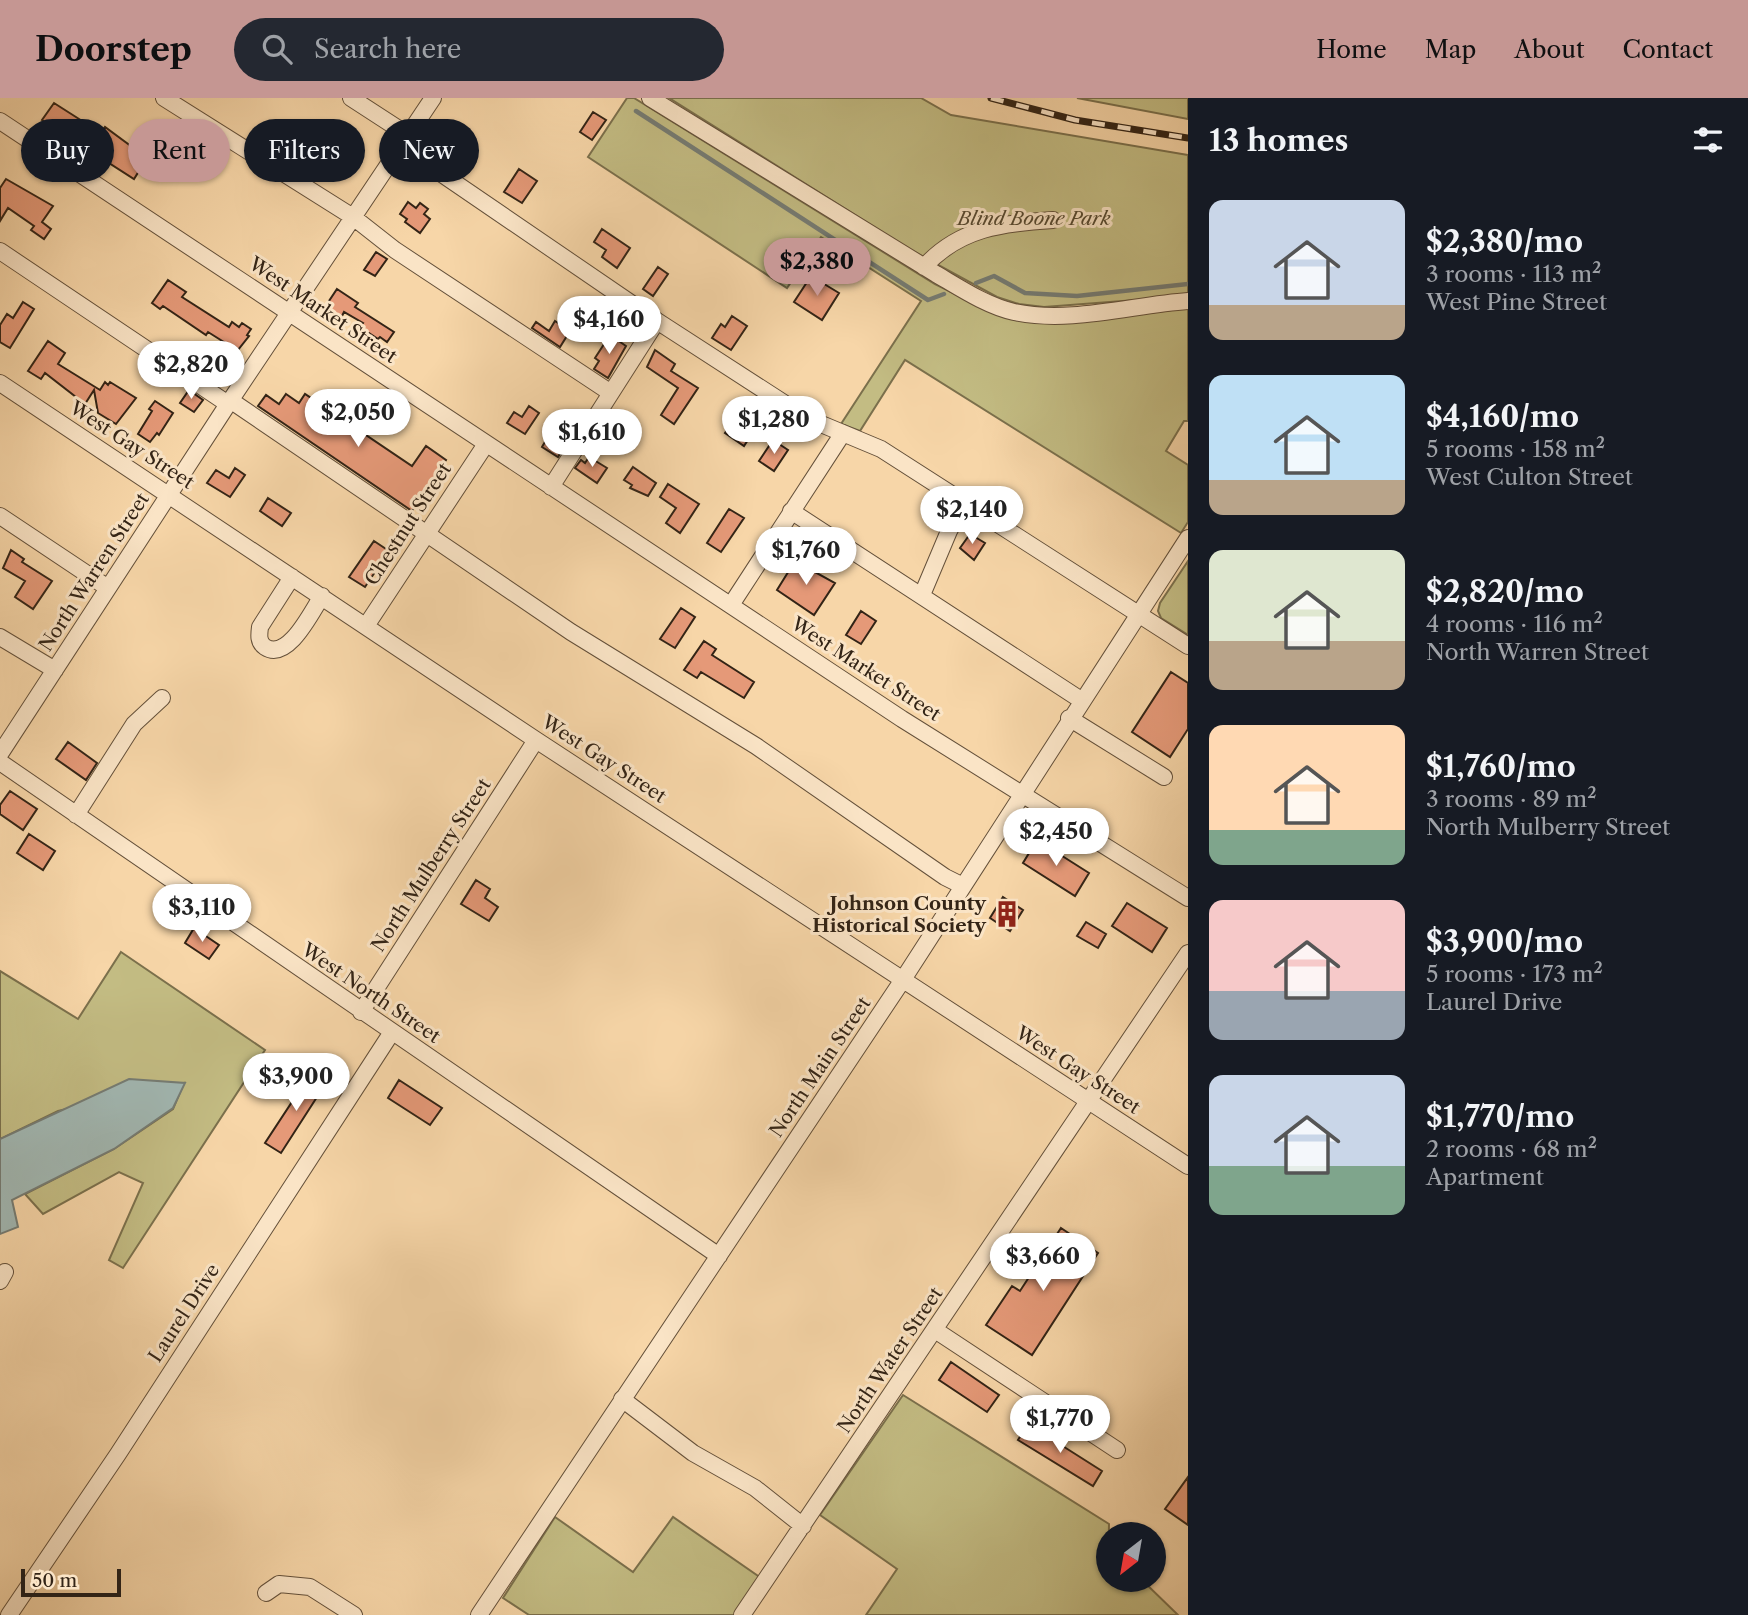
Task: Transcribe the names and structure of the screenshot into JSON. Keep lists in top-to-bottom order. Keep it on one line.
{"streets":{"street":["West Market Street","West Gay Street","Chestnut Street","North Warren Street","North Mulberry Street","West North Street","North Main Street","Laurel Drive","North Water Street"]},"crossings":[["West Market Street","Chestnut Street"],["West Market Street","North Warren Street"],["West Market Street","North Main Street"],["West Gay Street","Chestnut Street"],["West Gay Street","North Warren Street"],["West Gay Street","North Mulberry Street"],["West Gay Street","North Main Street"],["West Gay Street","North Water Street"],["North Mulberry Street","West North Street"],["West North Street","North Main Street"],["West North Street","Laurel Drive"]],"parks":["Blind Boone Park"],"places":{"building":["Johnson County Historical Society"]},"scale_bar":"50 m","north":"bottom left","page":{"header":"Doorstep","search":"Search here","nav":["Home","Map","About","Contact"],"heading":"13 homes","chip":["Buy","Rent","Filters","New"],"list":[{"name":"$2,380/mo","note":"3 rooms · 113 m² · West Pine Street"},{"name":"$4,160/mo","note":"5 rooms · 158 m² · West Culton Street"},{"name":"$2,820/mo","note":"4 rooms · 116 m² · North Warren Street"},{"name":"$1,760/mo","note":"3 rooms · 89 m² · North Mulberry Street"},{"name":"$3,900/mo","note":"5 rooms · 173 m² · Laurel Drive"},{"name":"$1,770/mo","note":"2 rooms · 68 m² · Apartment"}],"price":["$2,380","$4,160","$2,820","$2,050","$1,280","$1,610","$2,140","$1,760","$2,450","$3,110","$3,900","$3,660","$1,770"],"scale":"50 m"}}
